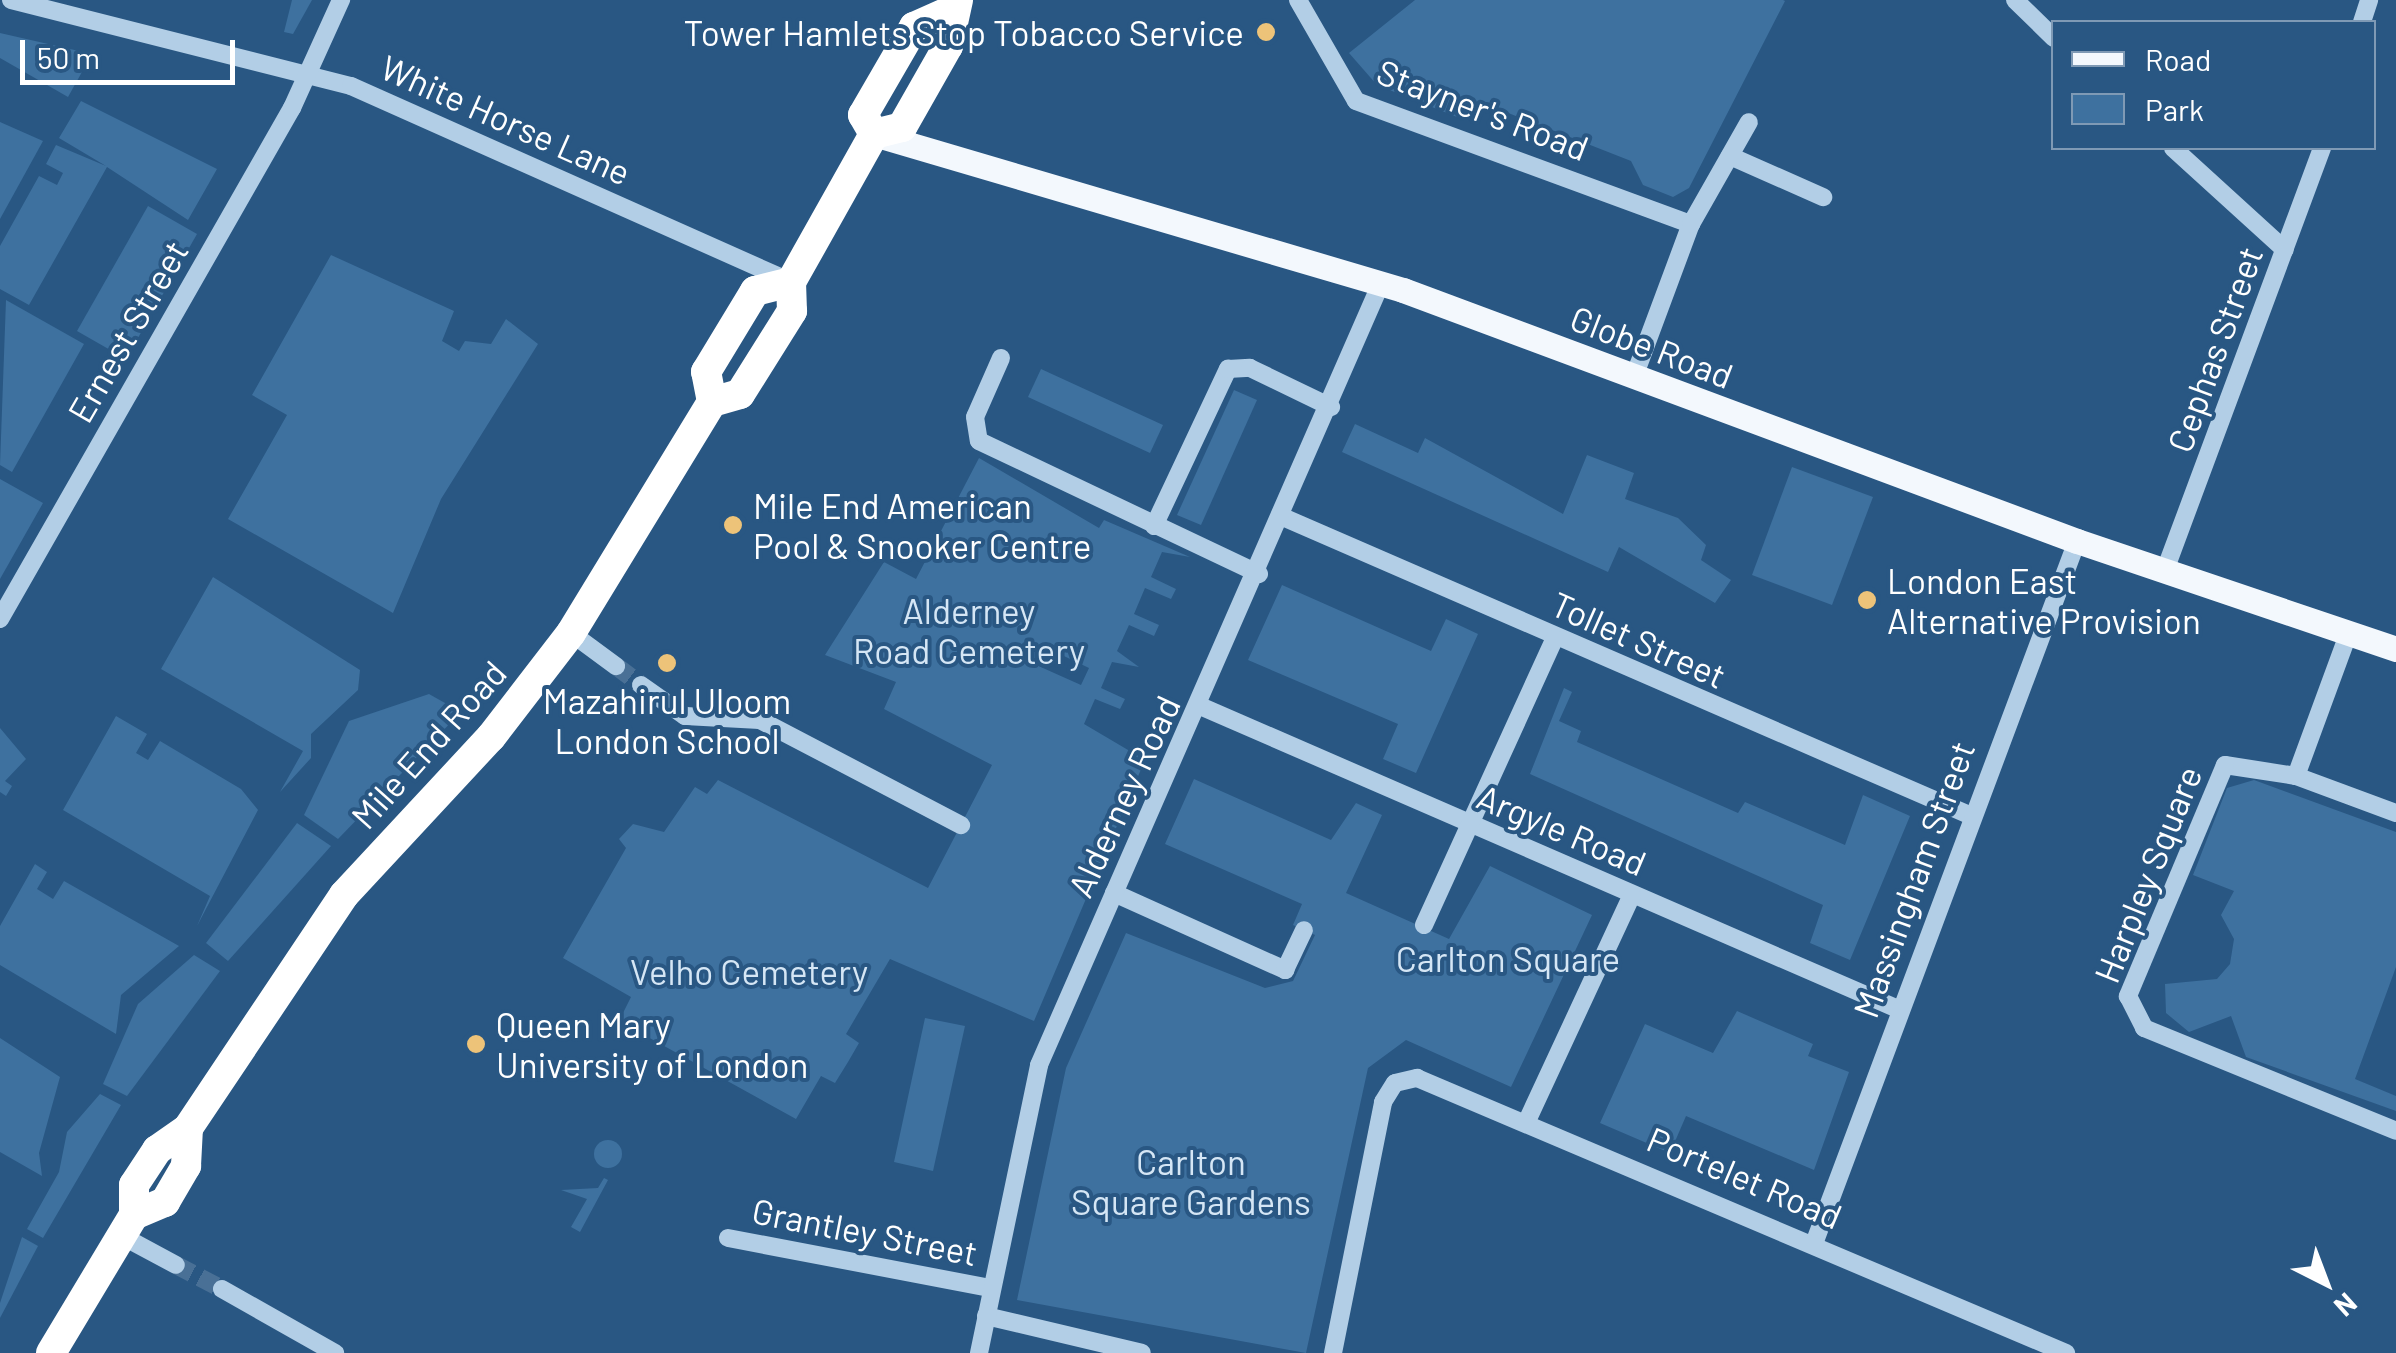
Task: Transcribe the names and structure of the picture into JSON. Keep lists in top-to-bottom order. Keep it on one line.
{"streets":{"highway":["Mile End Road"],"main road":["Globe Road"],"street":["Stayner's Road","White Horse Lane","Ernest Street","Cephas Street","Tollet Street","Alderney Road","Argyle Road","Harpley Square","Massingham Street","Portelet Road","Grantley Street"]},"crossings":[["White Horse Lane","Ernest Street"],["White Horse Lane","Mile End Road"],["Globe Road","Cephas Street"],["Globe Road","Mile End Road"],["Globe Road","Alderney Road"],["Globe Road","Massingham Street"],["Tollet Street","Alderney Road"],["Tollet Street","Massingham Street"],["Alderney Road","Argyle Road"],["Alderney Road","Grantley Street"],["Argyle Road","Massingham Street"],["Massingham Street","Portelet Road"]],"parks":["Alderney Road Cemetery","Carlton Square","Velho Cemetery","Carlton Square Gardens"],"places":["Tower Hamlets Stop Tobacco Service","Mile End American Pool & Snooker Centre","London East Alternative Provision","Mazahirul Uloom London School","Queen Mary University of London"],"legend":["Road","Park"],"scale_bar":"50 m","north":"bottom right"}
